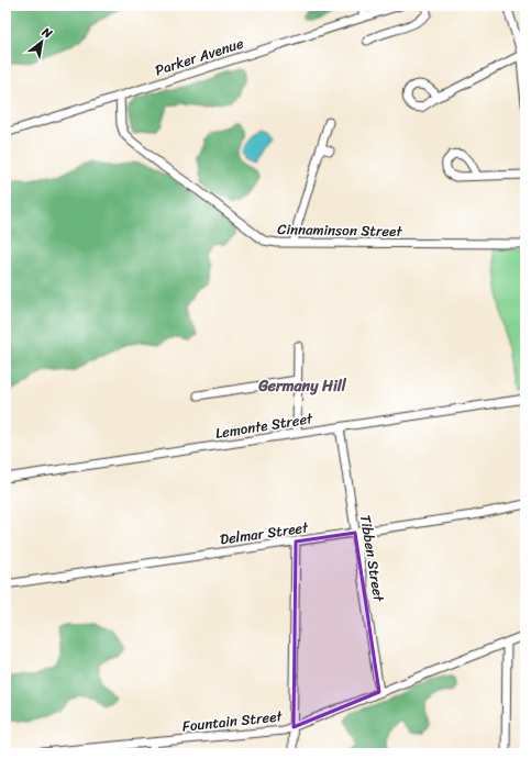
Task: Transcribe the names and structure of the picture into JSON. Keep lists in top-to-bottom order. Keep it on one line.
{"streets":{"street":["Parker Avenue","Cinnaminson Street","Lemonte Street","Delmar Street","Tibben Street","Fountain Street"]},"crossings":[["Parker Avenue","Cinnaminson Street"],["Lemonte Street","Tibben Street"],["Delmar Street","Tibben Street"],["Tibben Street","Fountain Street"]],"districts":["Germany Hill"],"north":"top right"}
